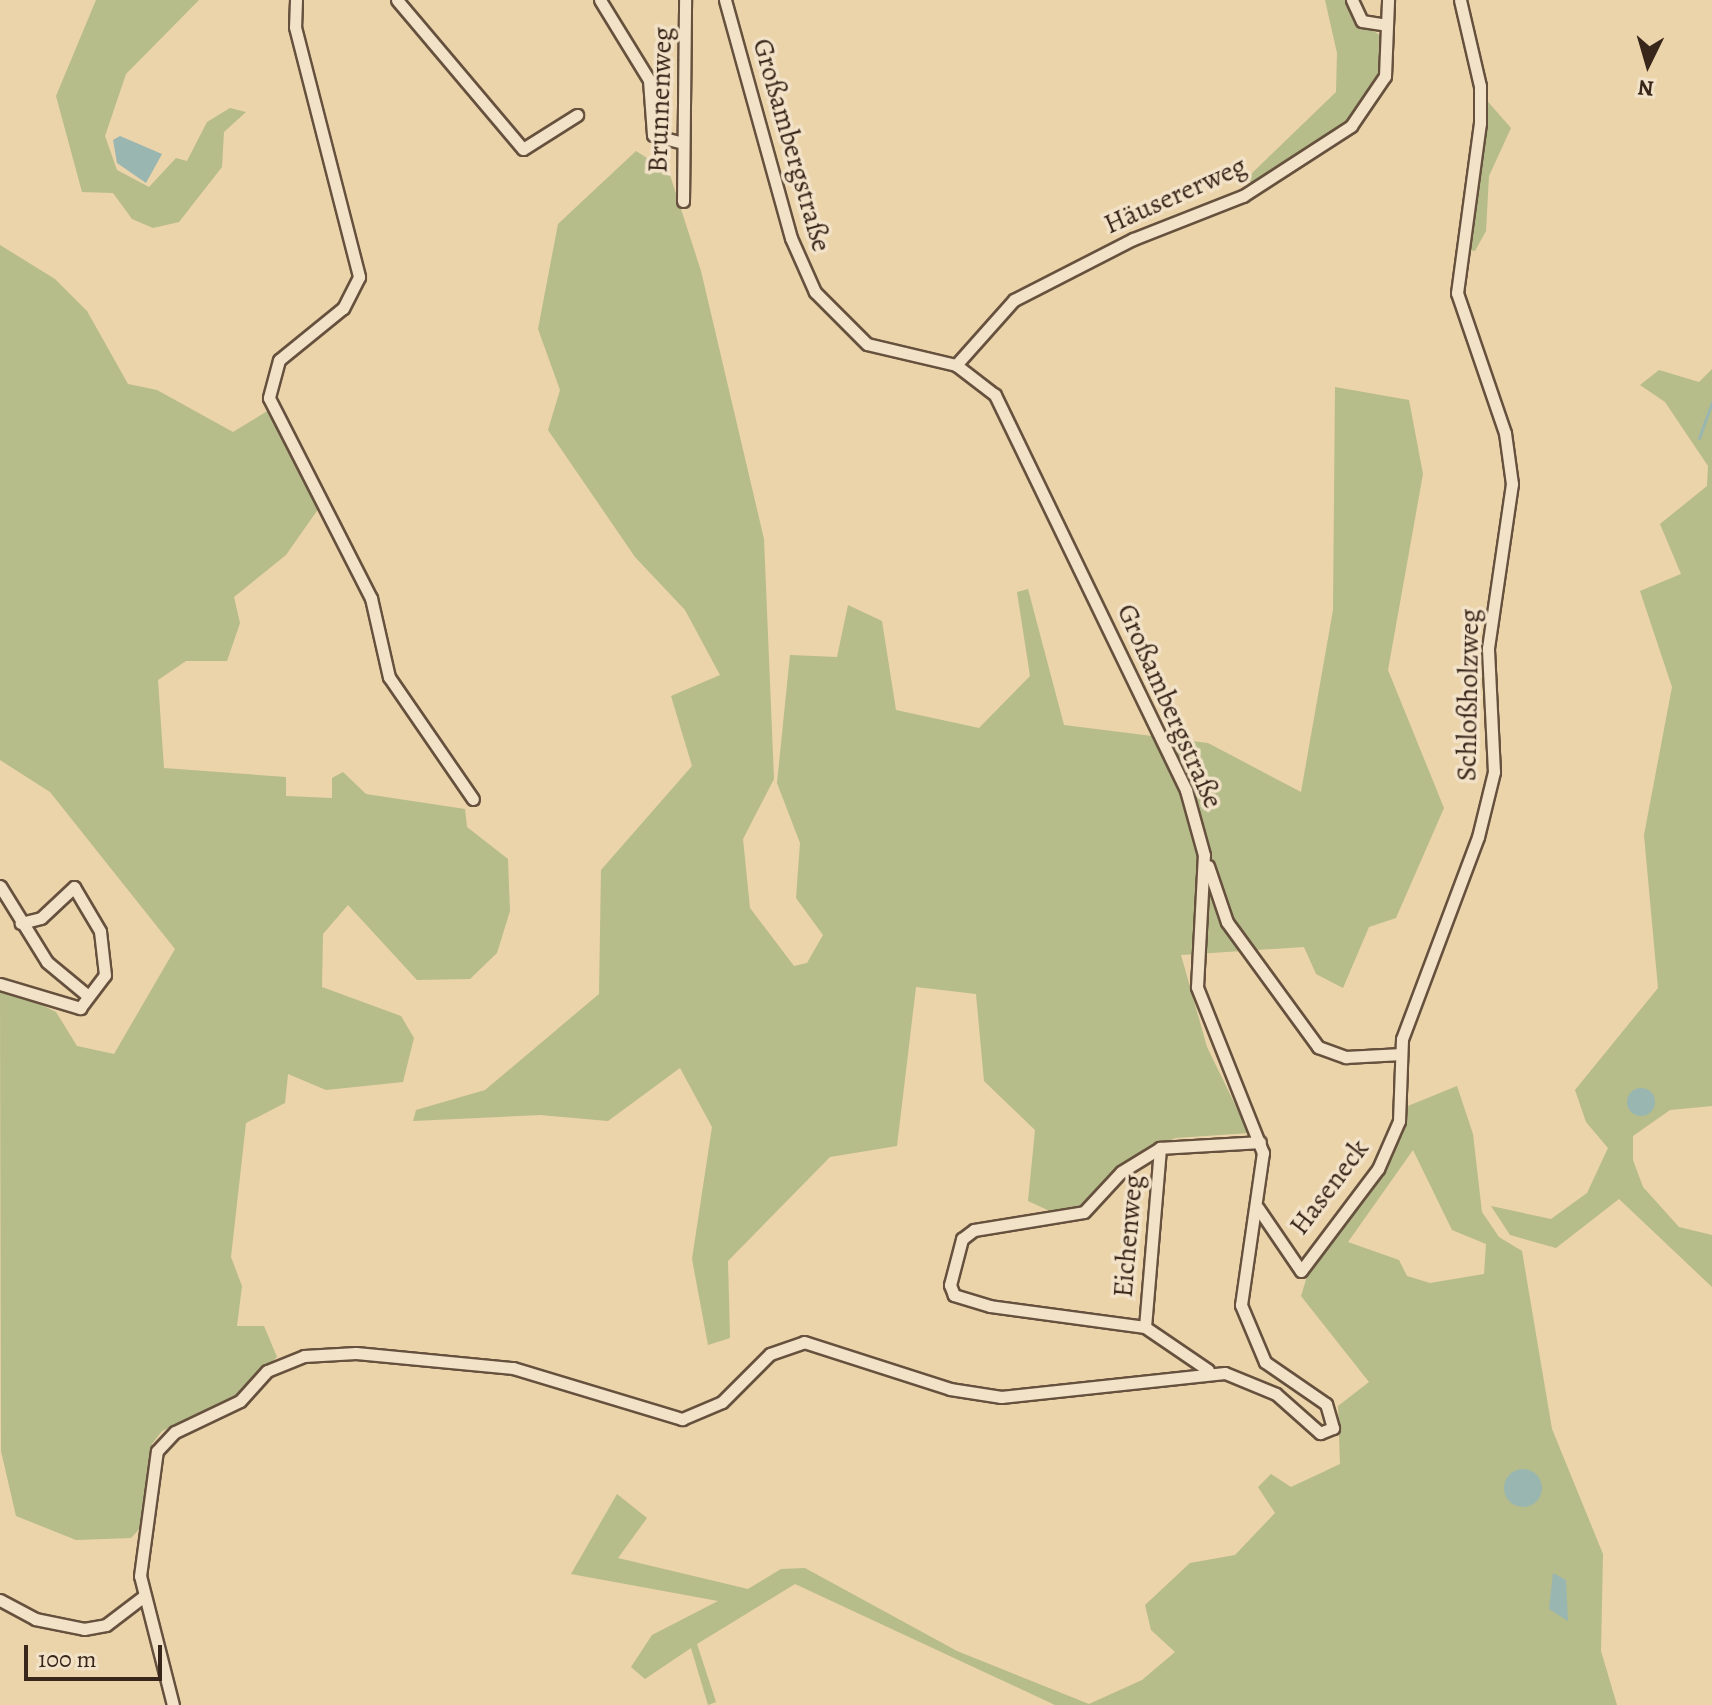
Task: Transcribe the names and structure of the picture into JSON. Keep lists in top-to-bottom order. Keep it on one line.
{"streets":{"street":["Brunnenweg","Großambergstraße","Häusererweg","Schloßholzweg","Haseneck","Eichenweg"]},"crossings":[["Großambergstraße","Häusererweg"],["Großambergstraße","Haseneck"],["Schloßholzweg","Haseneck"]],"scale_bar":"100 m","north":"bottom"}
